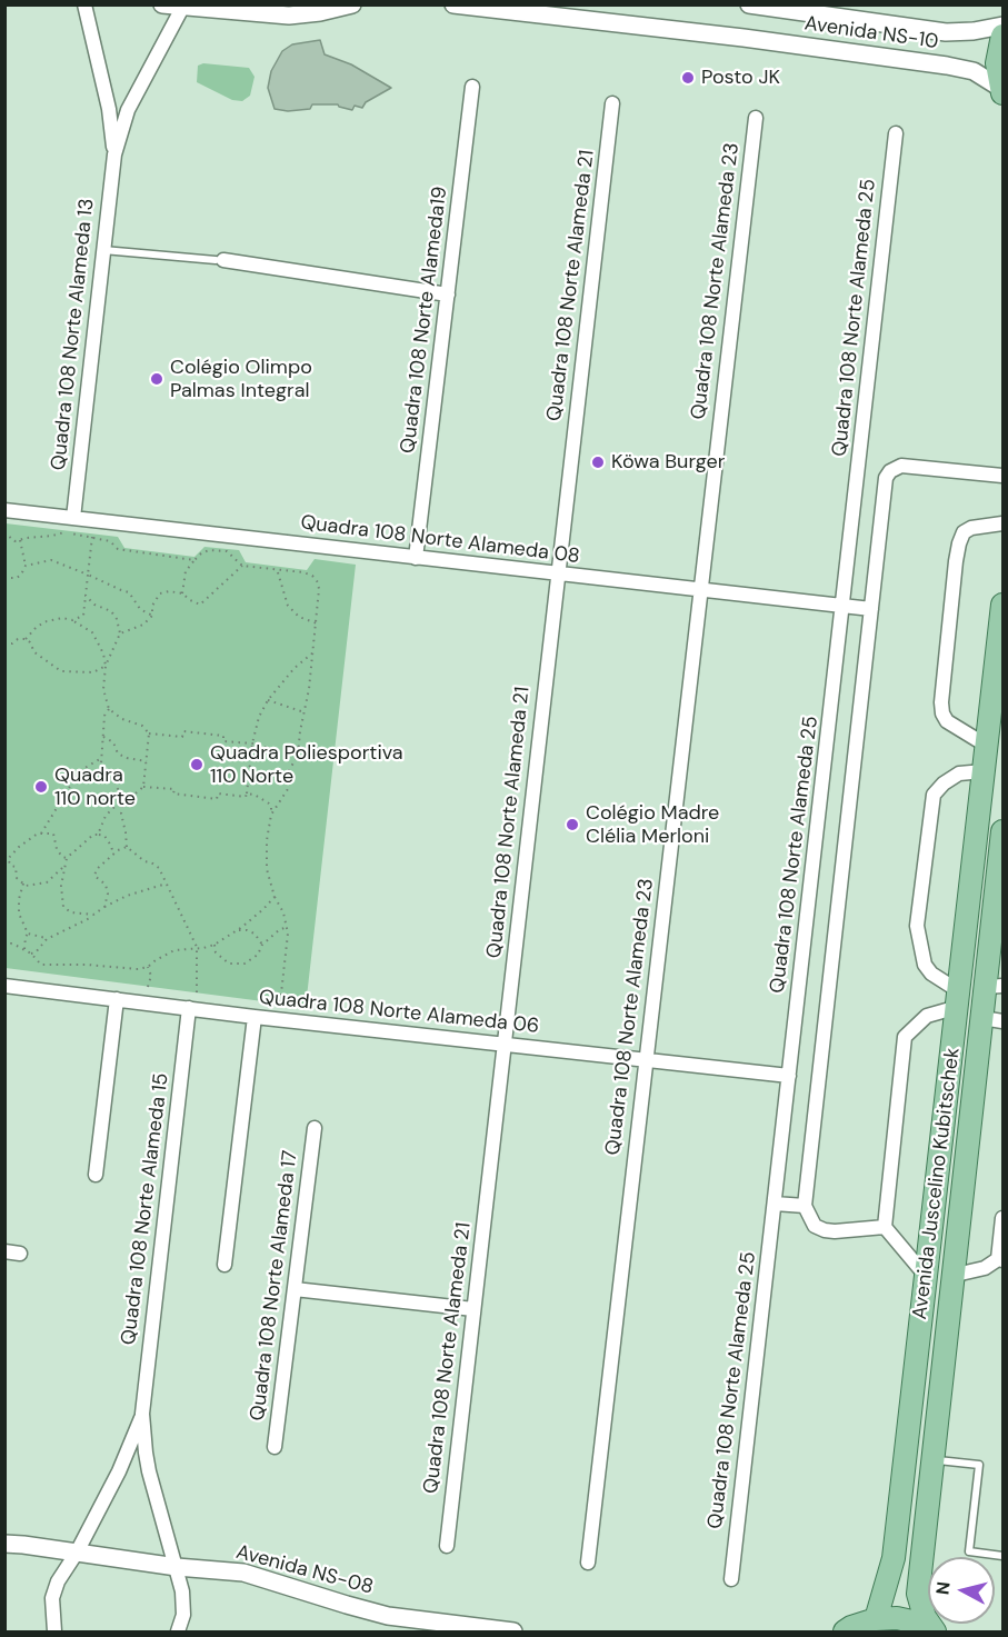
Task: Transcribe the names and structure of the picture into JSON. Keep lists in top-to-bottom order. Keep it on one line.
{"streets":{"main road":["Avenida Juscelino Kubitschek"],"street":["Avenida NS-10","Quadra 108 Norte Alameda 23","Quadra 108 Norte Alameda 21","Quadra 108 Norte Alameda 25","Quadra 108 Norte Alameda19","Quadra 108 Norte Alameda 13","Quadra 108 Norte Alameda 08","Quadra 108 Norte Alameda 06","Quadra 108 Norte Alameda 15","Quadra 108 Norte Alameda 17","Avenida NS-08"]},"crossings":[["Quadra 108 Norte Alameda 23","Quadra 108 Norte Alameda 08"],["Quadra 108 Norte Alameda 23","Quadra 108 Norte Alameda 06"],["Quadra 108 Norte Alameda 21","Quadra 108 Norte Alameda 08"],["Quadra 108 Norte Alameda 21","Quadra 108 Norte Alameda 06"],["Quadra 108 Norte Alameda 25","Quadra 108 Norte Alameda 08"],["Quadra 108 Norte Alameda 25","Quadra 108 Norte Alameda 06"],["Quadra 108 Norte Alameda19","Quadra 108 Norte Alameda 08"],["Quadra 108 Norte Alameda 13","Quadra 108 Norte Alameda 08"],["Quadra 108 Norte Alameda 06","Quadra 108 Norte Alameda 15"]],"places":["Posto JK","Colégio Olimpo Palmas Integral","Köwa Burger","Quadra Poliesportiva 110 Norte","Quadra 110 norte","Colégio Madre Clélia Merloni"],"north":"left"}
